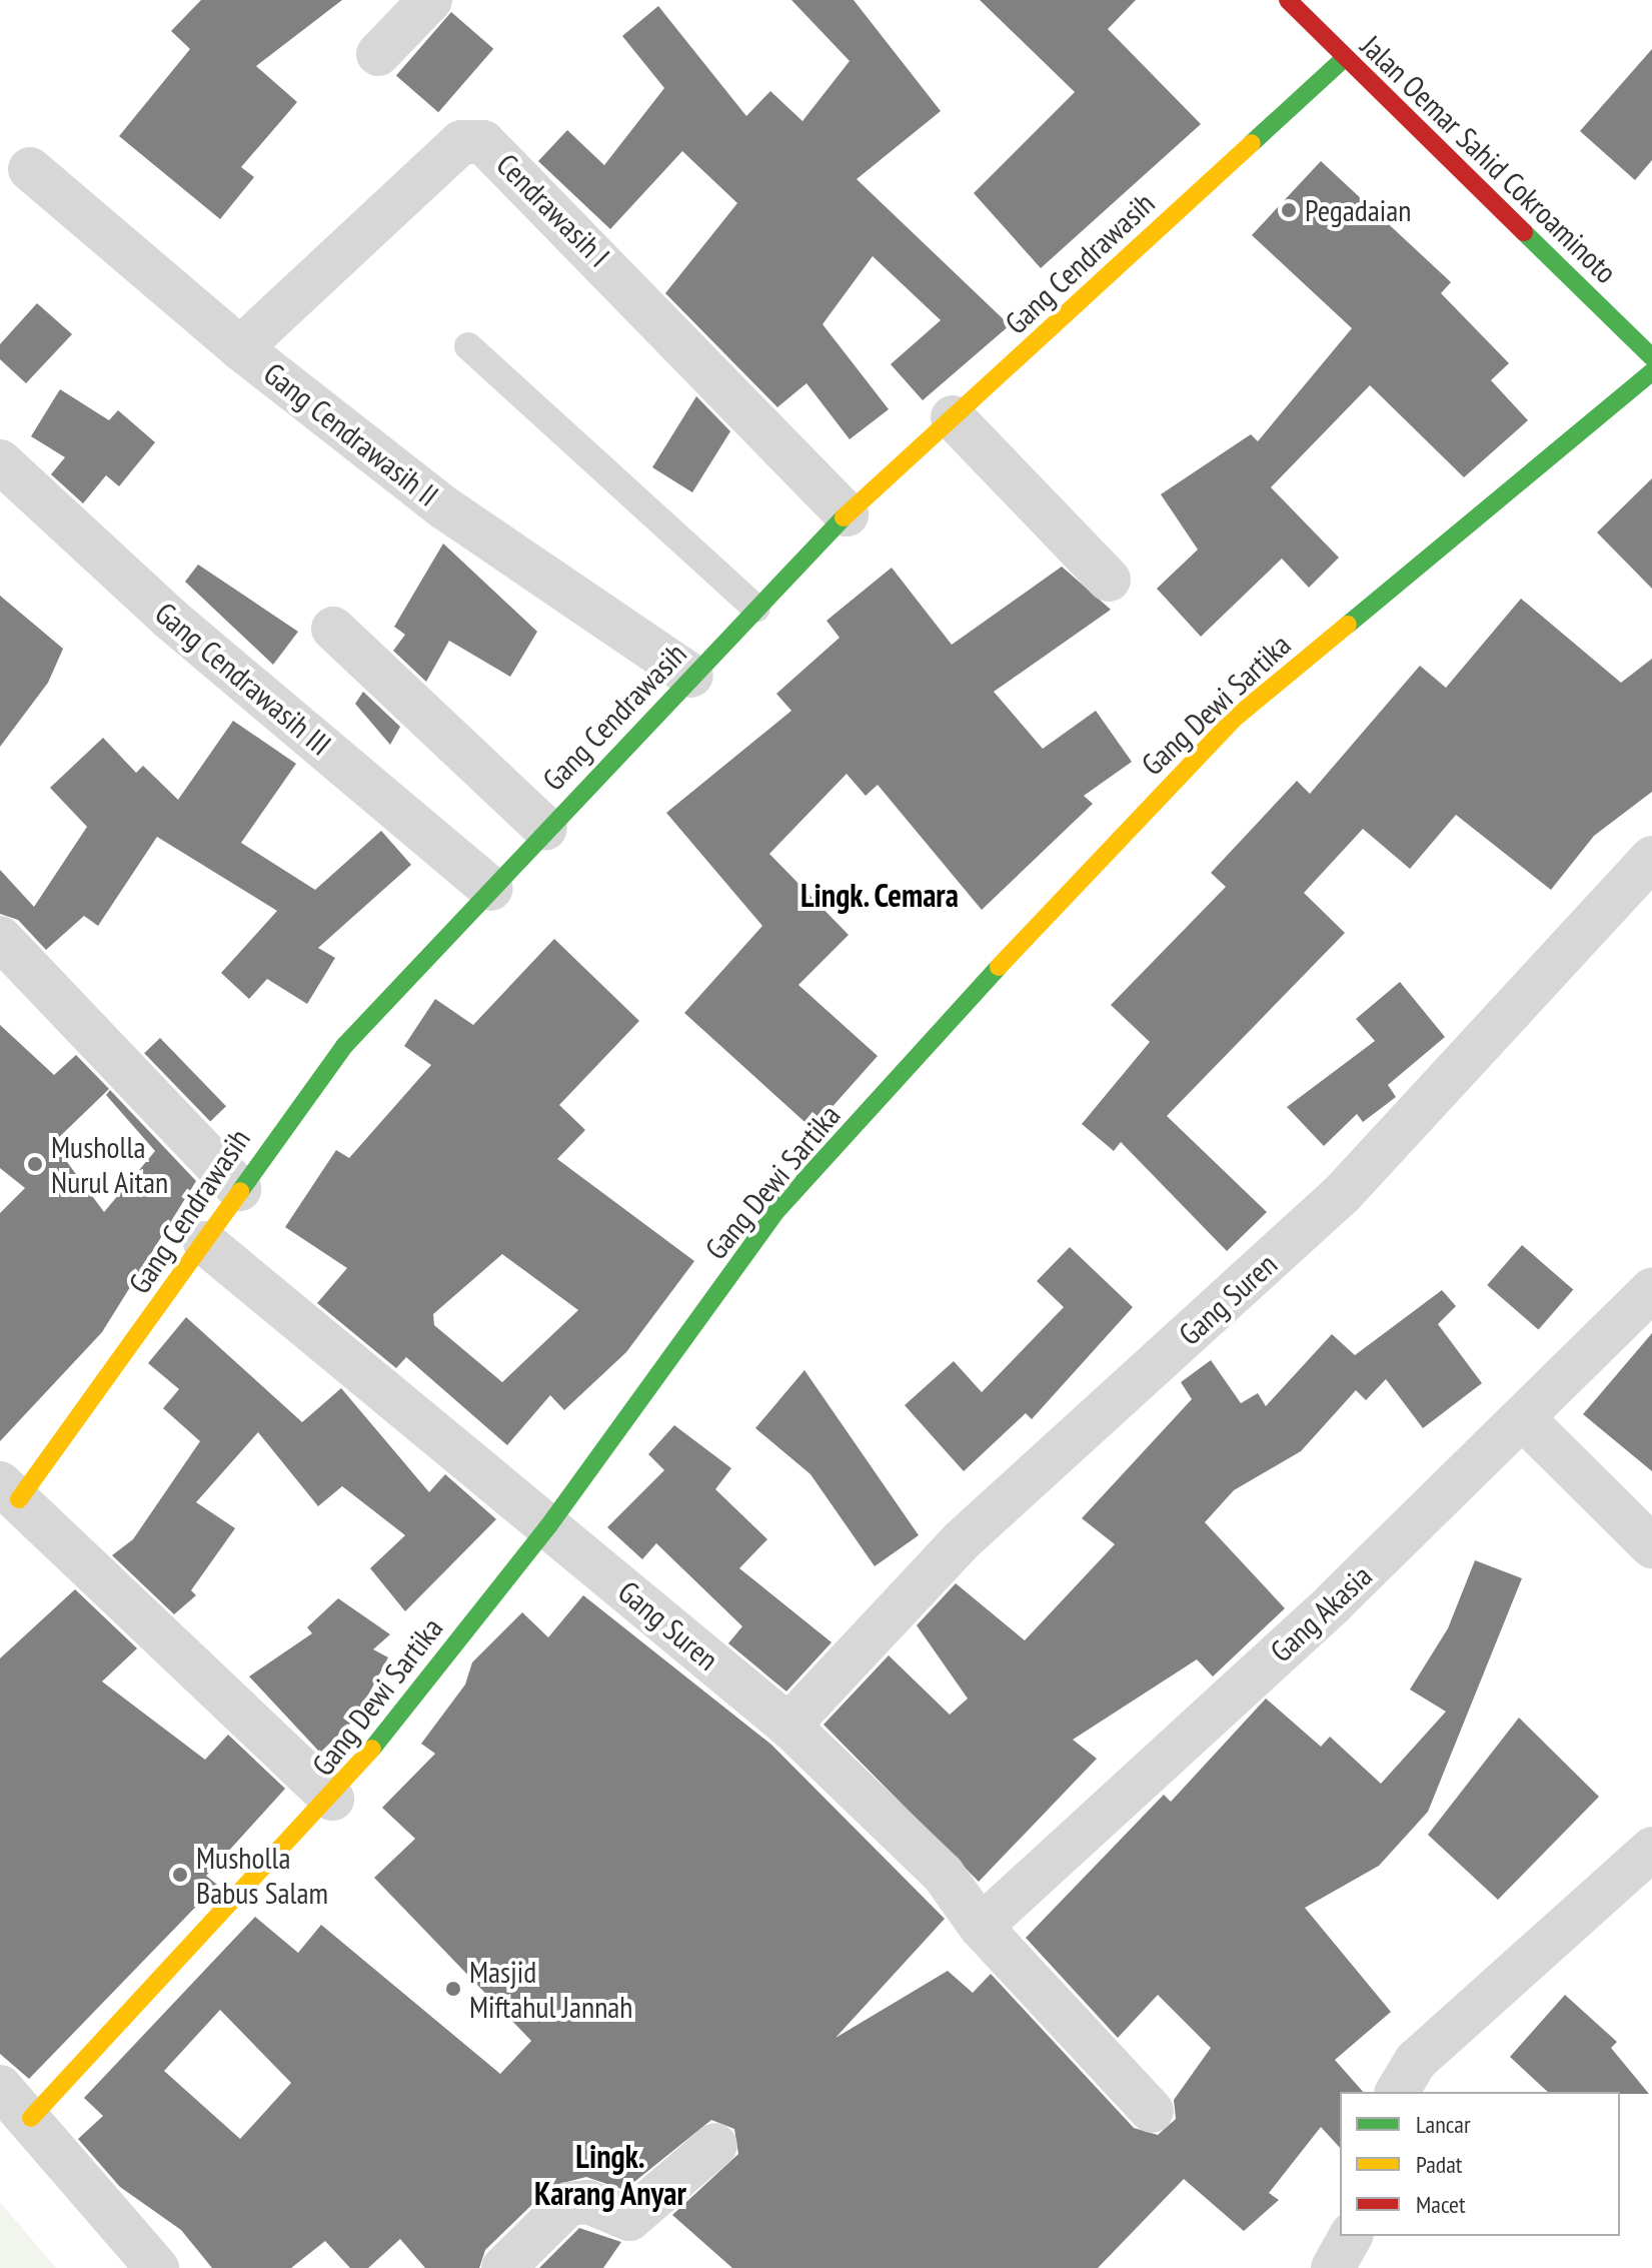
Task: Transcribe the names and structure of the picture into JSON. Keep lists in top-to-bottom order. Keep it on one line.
{"streets":{"street":["Jalan Oemar Sahid Cokroaminoto","Cendrawasih I","Gang Cendrawasih","Gang Cendrawasih II","Gang Cendrawasih III","Gang Dewi Sartika","Gang Suren","Gang Akasia"]},"crossings":[["Jalan Oemar Sahid Cokroaminoto","Gang Cendrawasih"],["Cendrawasih I","Gang Cendrawasih"],["Cendrawasih I","Gang Cendrawasih II"],["Gang Cendrawasih","Gang Cendrawasih II"],["Gang Cendrawasih","Gang Cendrawasih III"],["Gang Cendrawasih","Gang Suren"],["Gang Dewi Sartika","Gang Suren"],["Gang Suren","Gang Akasia"]],"districts":["Lingk. Cemara","Lingk. Karang Anyar"],"places":["Pegadaian","Musholla Nurul Aitan","Musholla Babus Salam","Masjid Miftahul Jannah"],"legend":["Lancar","Padat","Macet"]}
